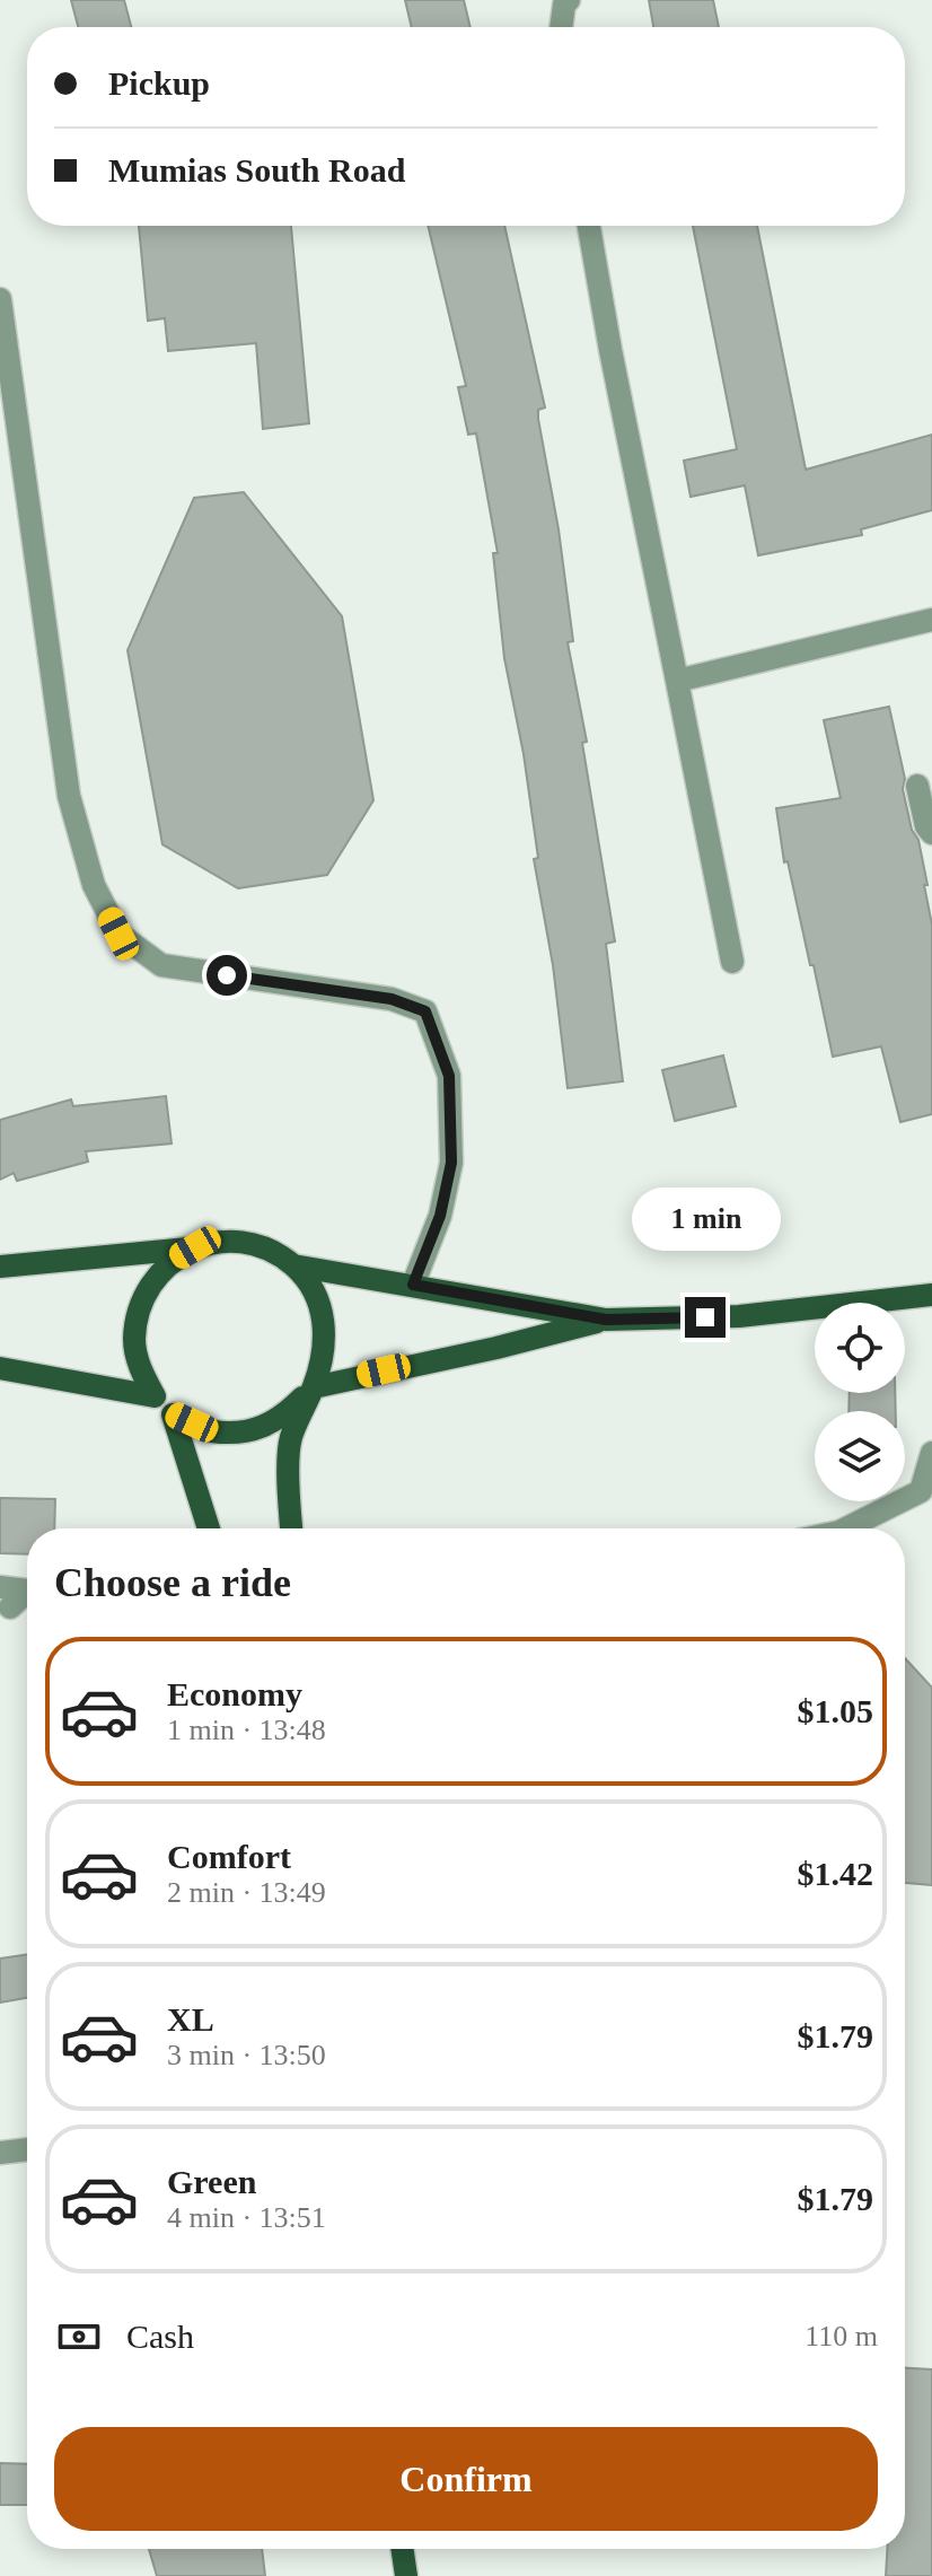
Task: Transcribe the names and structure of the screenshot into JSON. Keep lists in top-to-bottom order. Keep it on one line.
{"page":{"banner":["Pickup","Mumias South Road"],"bubble":"1 min","heading":"Choose a ride","list":[{"name":"Economy","note":"1 min · 13:48","value":"$1.05"},{"name":"Comfort","note":"2 min · 13:49","value":"$1.42"},{"name":"XL","note":"3 min · 13:50","value":"$1.79"},{"name":"Green","note":"4 min · 13:51","value":"$1.79"}],"pay":["Cash","110 m"],"buttons":"Confirm"}}
